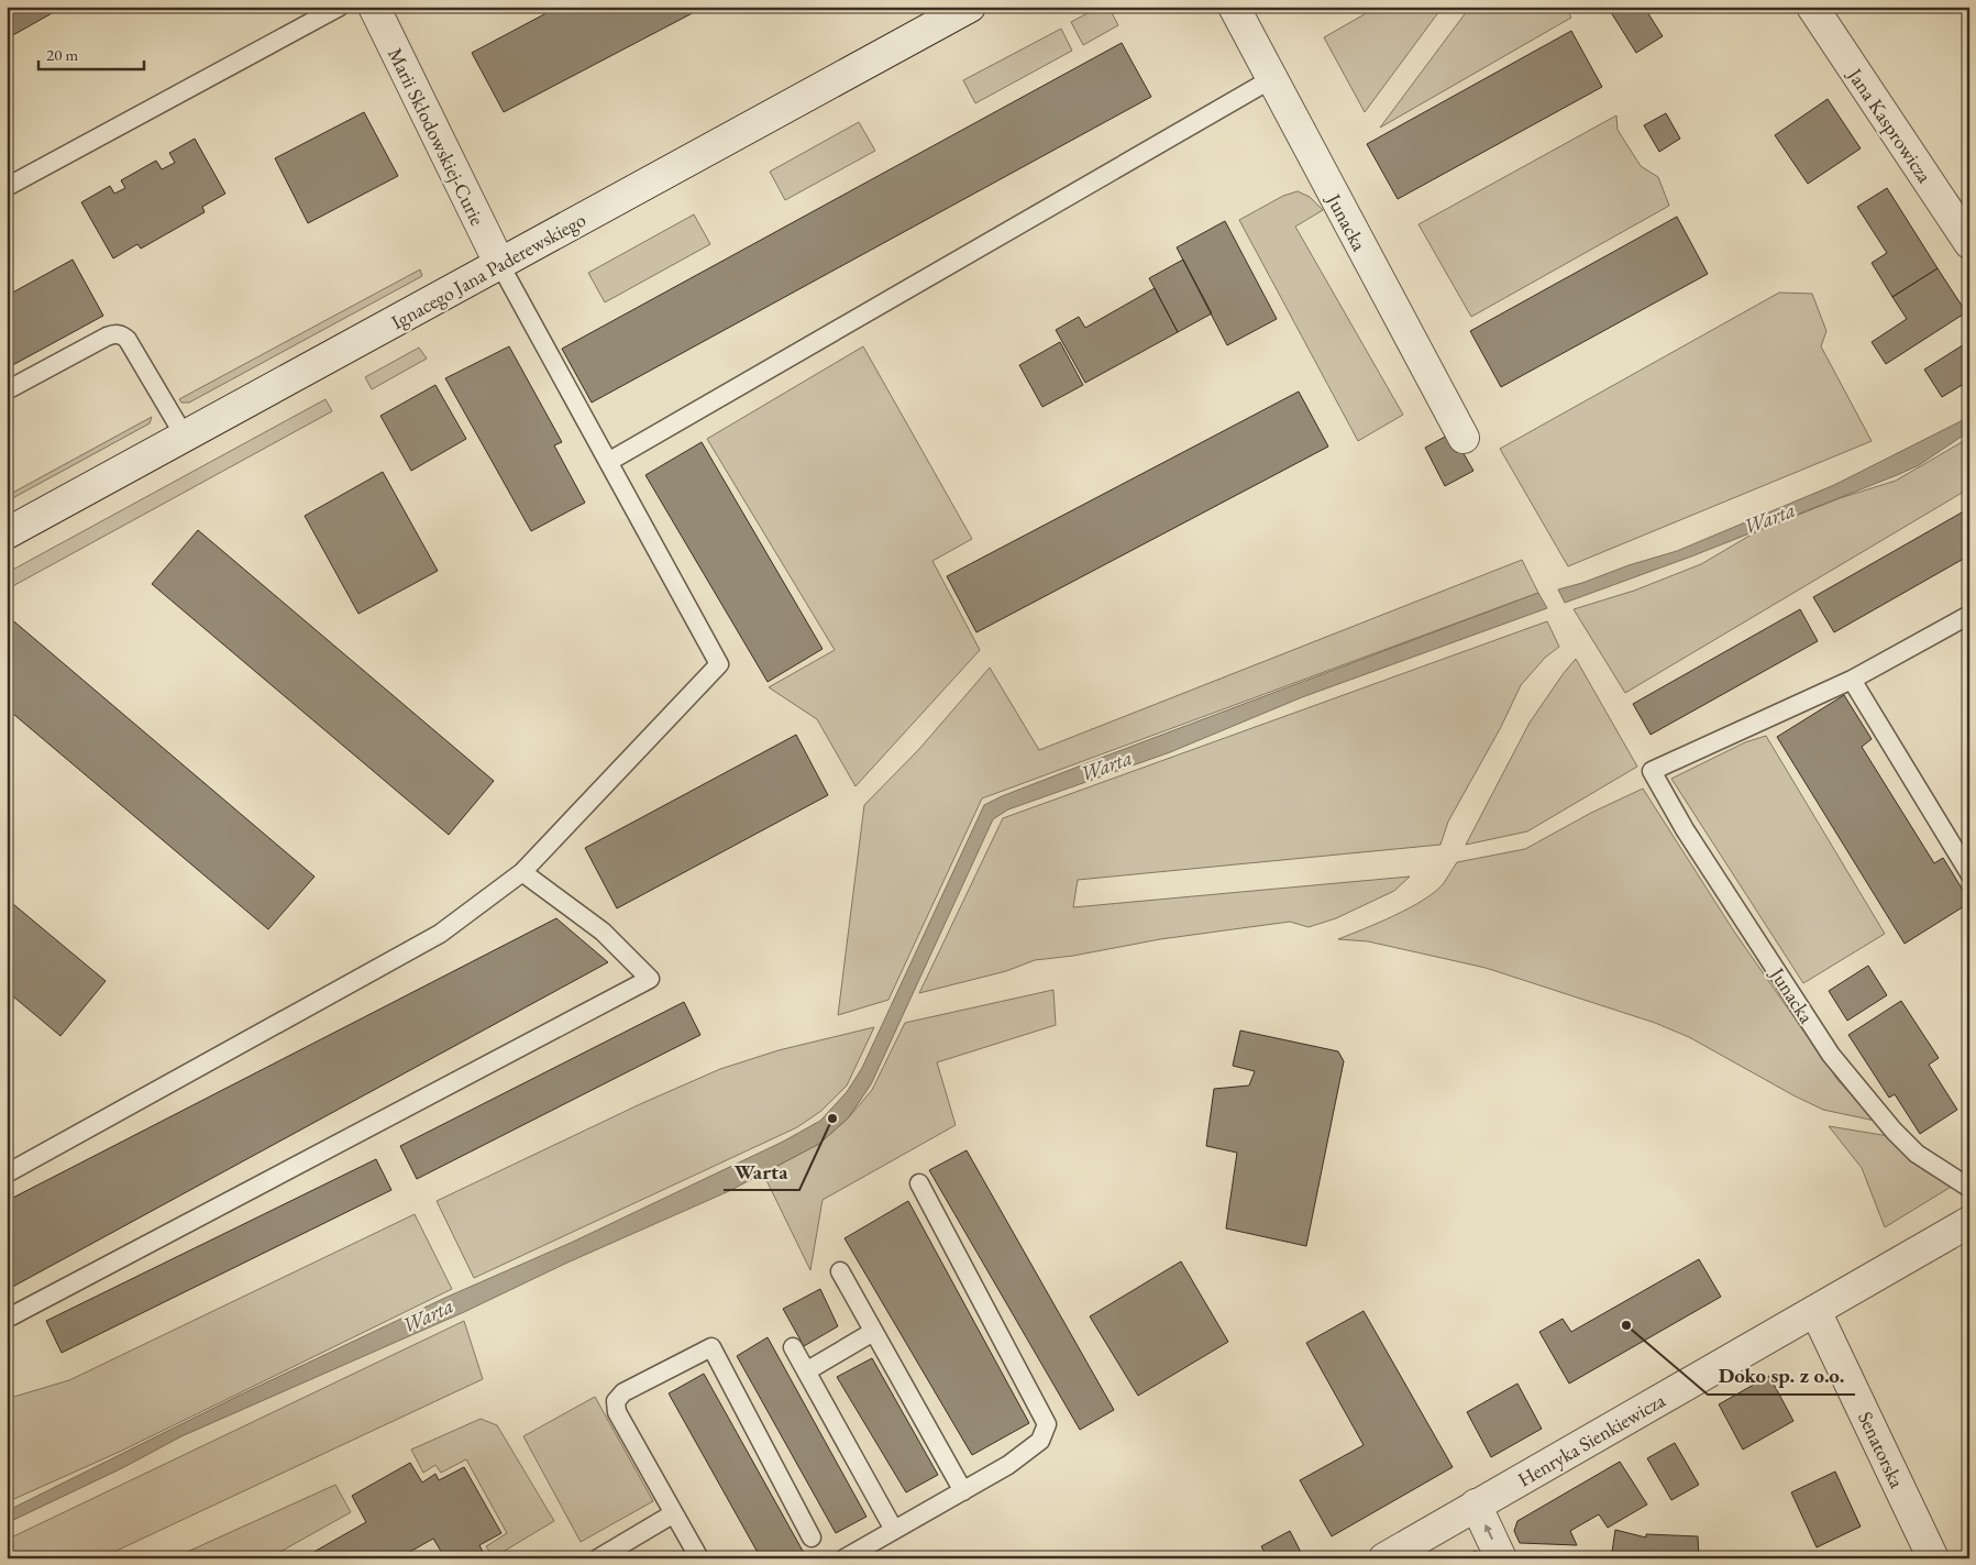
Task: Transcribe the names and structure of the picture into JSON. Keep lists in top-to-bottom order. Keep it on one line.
{"streets":{"street":["Jana Kasprowicza","Marii Skłodowskiej-Curie","Junacka","Ignacego Jana Paderewskiego","Henryka Sienkiewicza","Senatorska"]},"crossings":[["Marii Skłodowskiej-Curie","Ignacego Jana Paderewskiego"],["Henryka Sienkiewicza","Senatorska"]],"water":["Warta"],"places":["Warta","Doko sp. z o.o."],"scale_bar":"20 m"}
